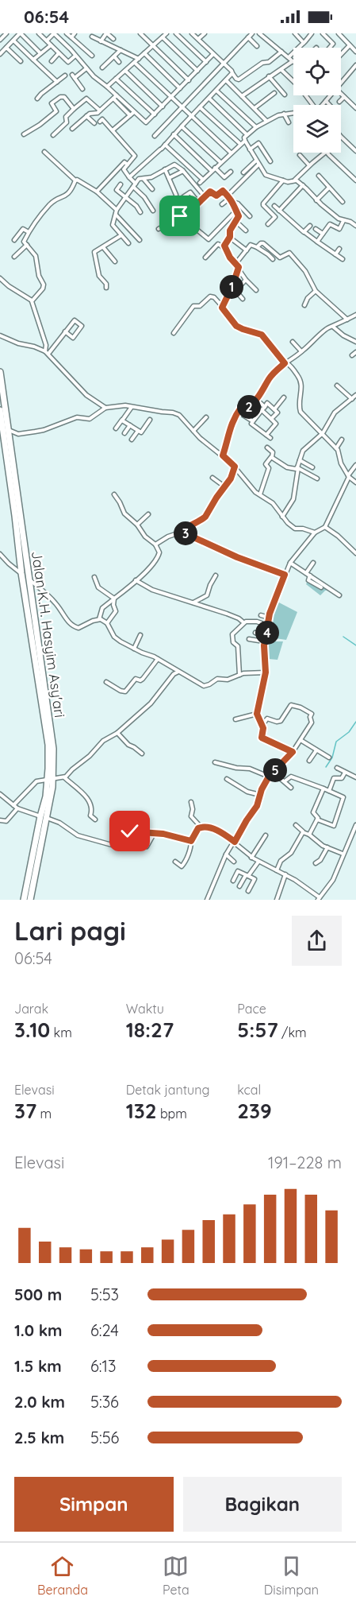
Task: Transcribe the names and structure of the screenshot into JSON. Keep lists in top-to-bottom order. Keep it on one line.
{"streets":{"highway":["Jalan K.H. Hasyim Asy'ari"]},"page":{"status":"06:54","pins":["1","2","3","4","5"],"heading":["Lari pagi","06:54"],"stats":[["Jarak","3.10 km"],["Waktu","18:27"],["Pace","5:57 /km"],["Elevasi","37 m"],["Detak jantung","132 bpm"],["kcal","239"]],"chart":["Elevasi","191–228 m"],"list":[{"name":"500 m","note":"5:53"},{"name":"1.0 km","note":"6:24"},{"name":"1.5 km","note":"6:13"},{"name":"2.0 km","note":"5:36"},{"name":"2.5 km","note":"5:56"}],"buttons":["Simpan","Bagikan"],"tabs":["Beranda","Peta","Disimpan"]}}
